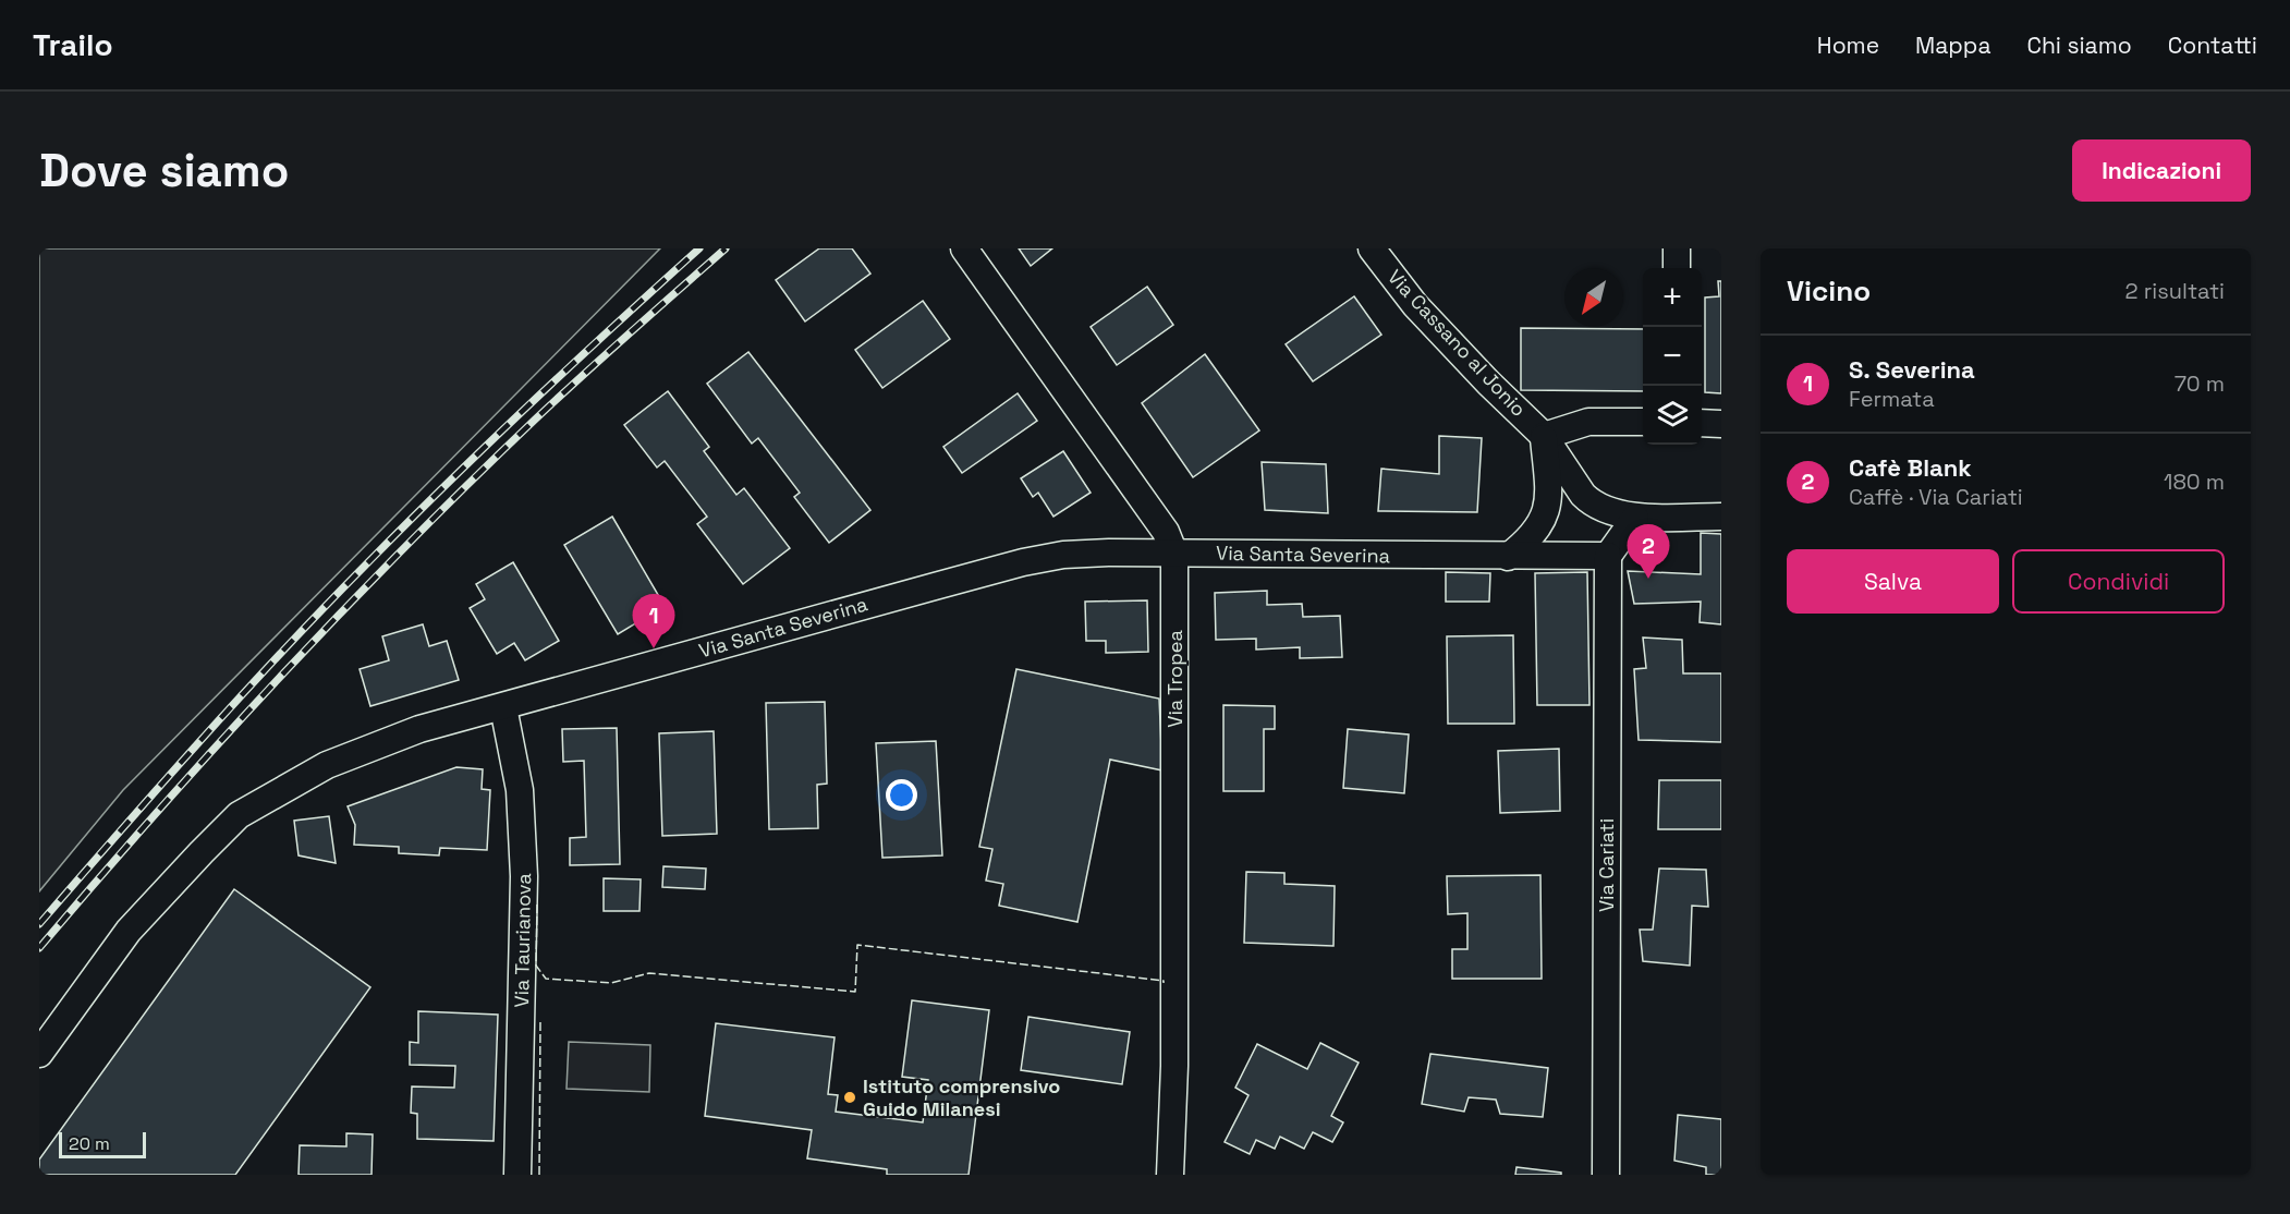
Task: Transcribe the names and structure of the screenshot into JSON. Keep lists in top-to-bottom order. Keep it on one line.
{"streets":{"street":["Via Cassano al Jonio","Via Santa Severina","Via Tropea","Via Cariati","Via Taurianova"]},"crossings":[["Via Santa Severina","Via Tropea"],["Via Santa Severina","Via Cariati"],["Via Santa Severina","Via Taurianova"]],"places":["Istituto comprensivo Guido Milanesi"],"scale_bar":"20 m","north":"bottom left","page":{"header":"Trailo","nav":["Home","Mappa","Chi siamo","Contatti"],"buttons":["Indicazioni",["Salva","Condividi"]],"title":"Dove siamo","heading":["Vicino","2 risultati"],"map_buttons":["+","−"],"list":[{"mark":"1","name":"S. Severina","note":"Fermata","value":"70 m"},{"mark":"2","name":"Cafè Blank","note":"Caffè · Via Cariati","value":"180 m"}],"pins":["2","1"],"scale":"20 m"}}
